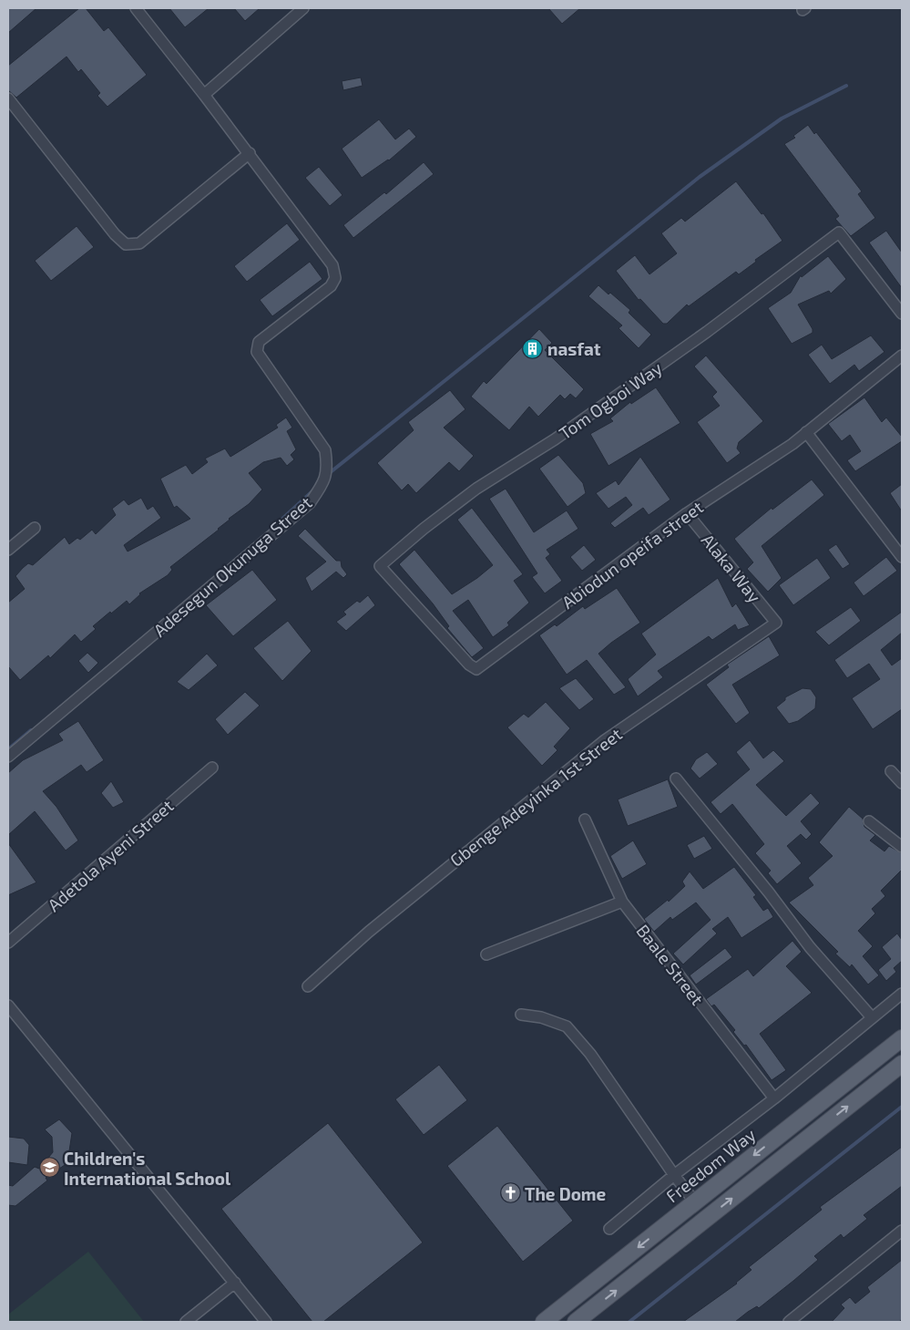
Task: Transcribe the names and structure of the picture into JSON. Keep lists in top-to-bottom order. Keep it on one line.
{"streets":{"main road":["Freedom Way"],"street":["Tom Ogboi Way","Abiodun opeifa street","Adesegun Okunuga Street","Alaka Way","Gbenge Adeyinka 1st Street","Adetola Ayeni Street","Baale Street"]},"crossings":[["Tom Ogboi Way","Abiodun opeifa street"],["Abiodun opeifa street","Alaka Way"],["Alaka Way","Gbenge Adeyinka 1st Street"]],"places":{"building":["nasfat"],"school or university":["Children's International School"],"church":["The Dome"]}}
